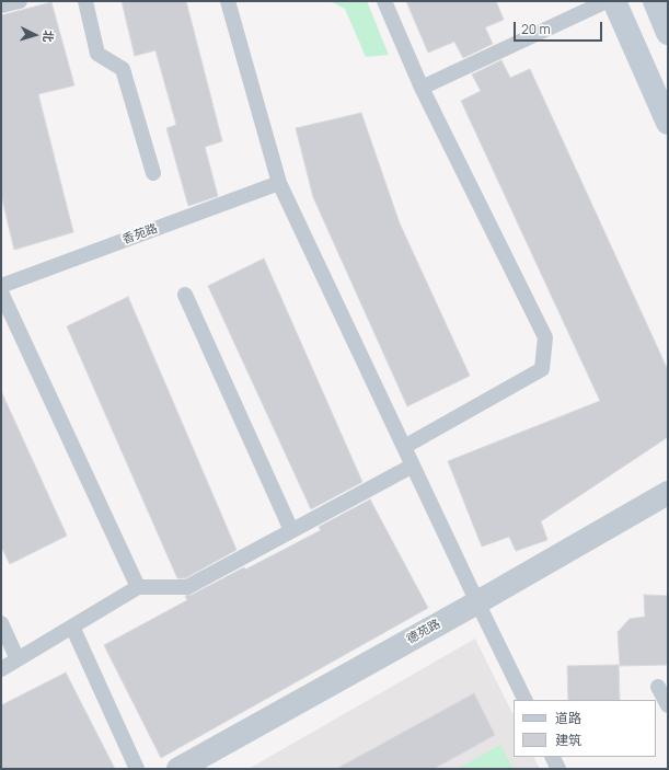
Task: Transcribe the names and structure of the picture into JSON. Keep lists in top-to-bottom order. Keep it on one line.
{"streets":{"street":["德苑路"],"lane":["香苑路"]},"legend":["道路","建筑"],"scale_bar":"20 m","north":"right"}
